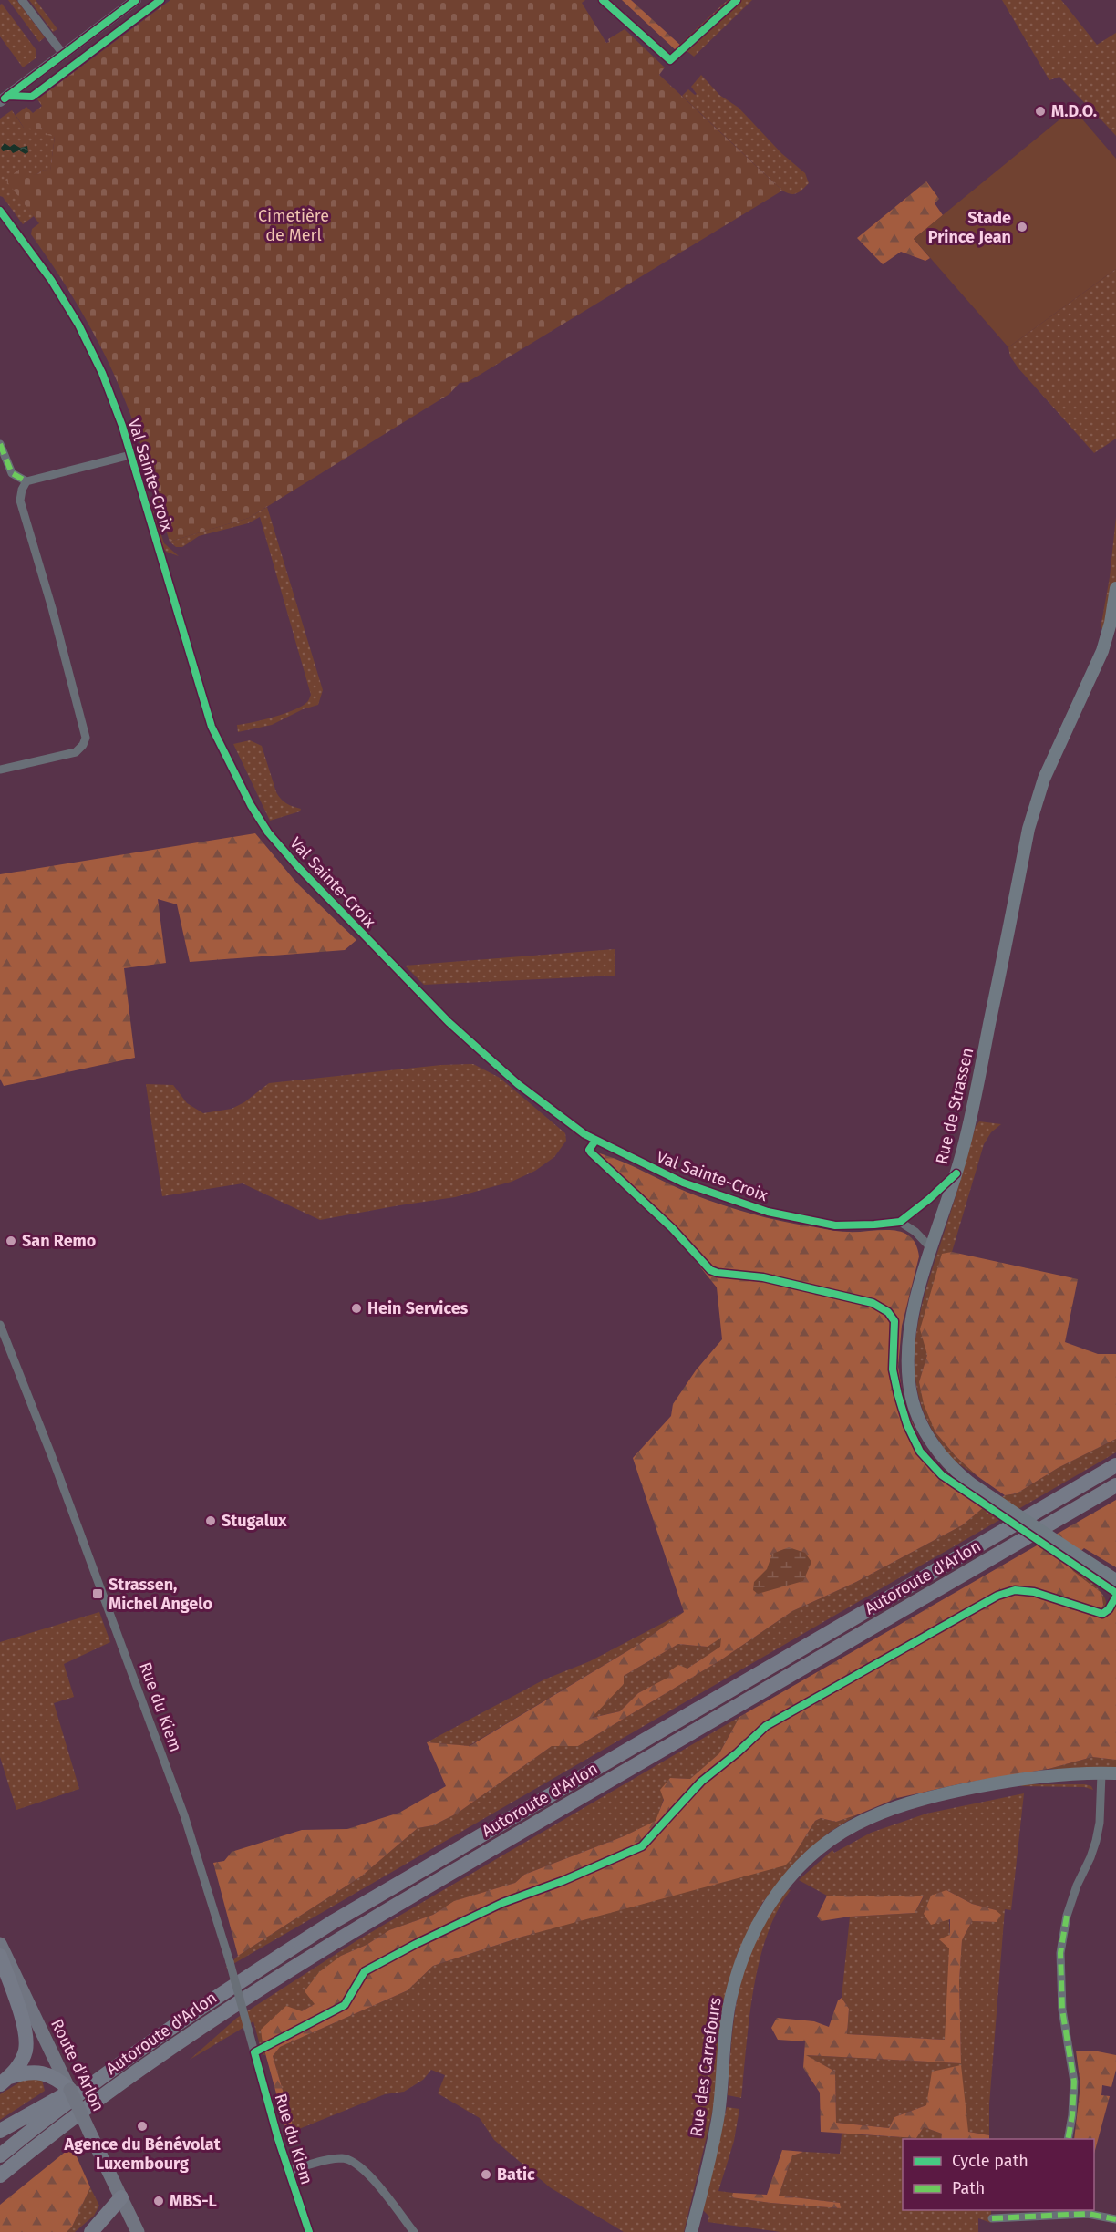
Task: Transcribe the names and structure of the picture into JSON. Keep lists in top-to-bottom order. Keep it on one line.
{"streets":{"highway":["Autoroute d'Arlon"],"main road":["Rue de Strassen","Route d'Arlon","Rue des Carrefours"],"street":["Val Sainte-Croix","Rue du Kiem"]},"parks":["Cimetière de Merl"],"places":{"other":["M.D.O.","Stade Prince Jean","San Remo","Hein Services","Stugalux","Agence du Bénévolat Luxembourg","Batic","MBS-L"],"transit":["Strassen, Michel Angelo"]},"legend":["Cycle path","Path"]}
